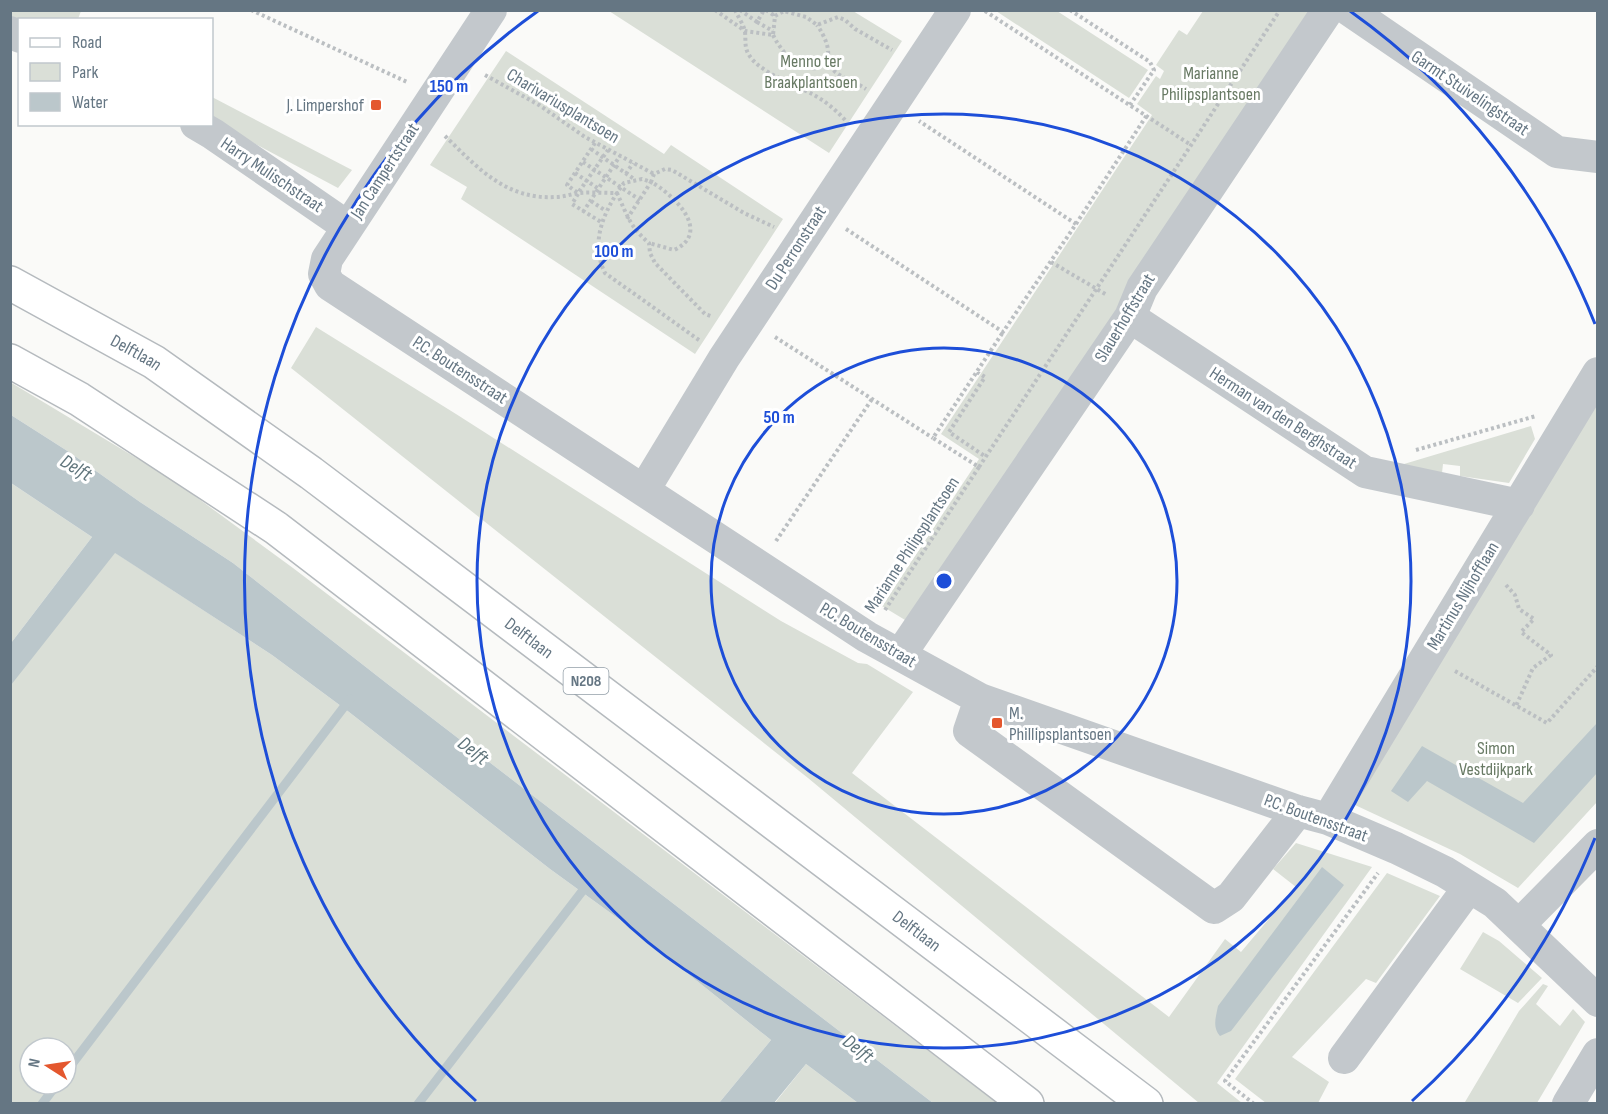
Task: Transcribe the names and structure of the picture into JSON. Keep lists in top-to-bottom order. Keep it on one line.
{"streets":{"main road":["Delftlaan","N208"],"street":["Garmt Stuivelingstraat","Jan Campertstraat","Harry Mulischstraat","Du Perronstraat","Slauerhoffstraat","P.C. Boutensstraat","Herman van den Berghstraat","Martinus Nijhofflaan"],"path":["Charivariusplantsoen","Marianne Philipsplantsoen"]},"crossings":[["Charivariusplantsoen","Jan Campertstraat"],["Charivariusplantsoen","Du Perronstraat"],["Jan Campertstraat","Harry Mulischstraat"],["Jan Campertstraat","P.C. Boutensstraat"],["Du Perronstraat","P.C. Boutensstraat"],["Du Perronstraat","Marianne Philipsplantsoen"],["Slauerhoffstraat","P.C. Boutensstraat"],["Slauerhoffstraat","Herman van den Berghstraat"],["P.C. Boutensstraat","Marianne Philipsplantsoen"],["P.C. Boutensstraat","Martinus Nijhofflaan"],["Herman van den Berghstraat","Martinus Nijhofflaan"]],"water":["Delft"],"parks":["Menno ter Braakplantsoen","Marianne Philipsplantsoen","Simon Vestdijkpark"],"places":{"transit":["J. Limpershof","M. Phillipsplantsoen"]},"legend":["Road","Park","Water"],"north":"left","rings":["150 m","100 m","50 m"]}
